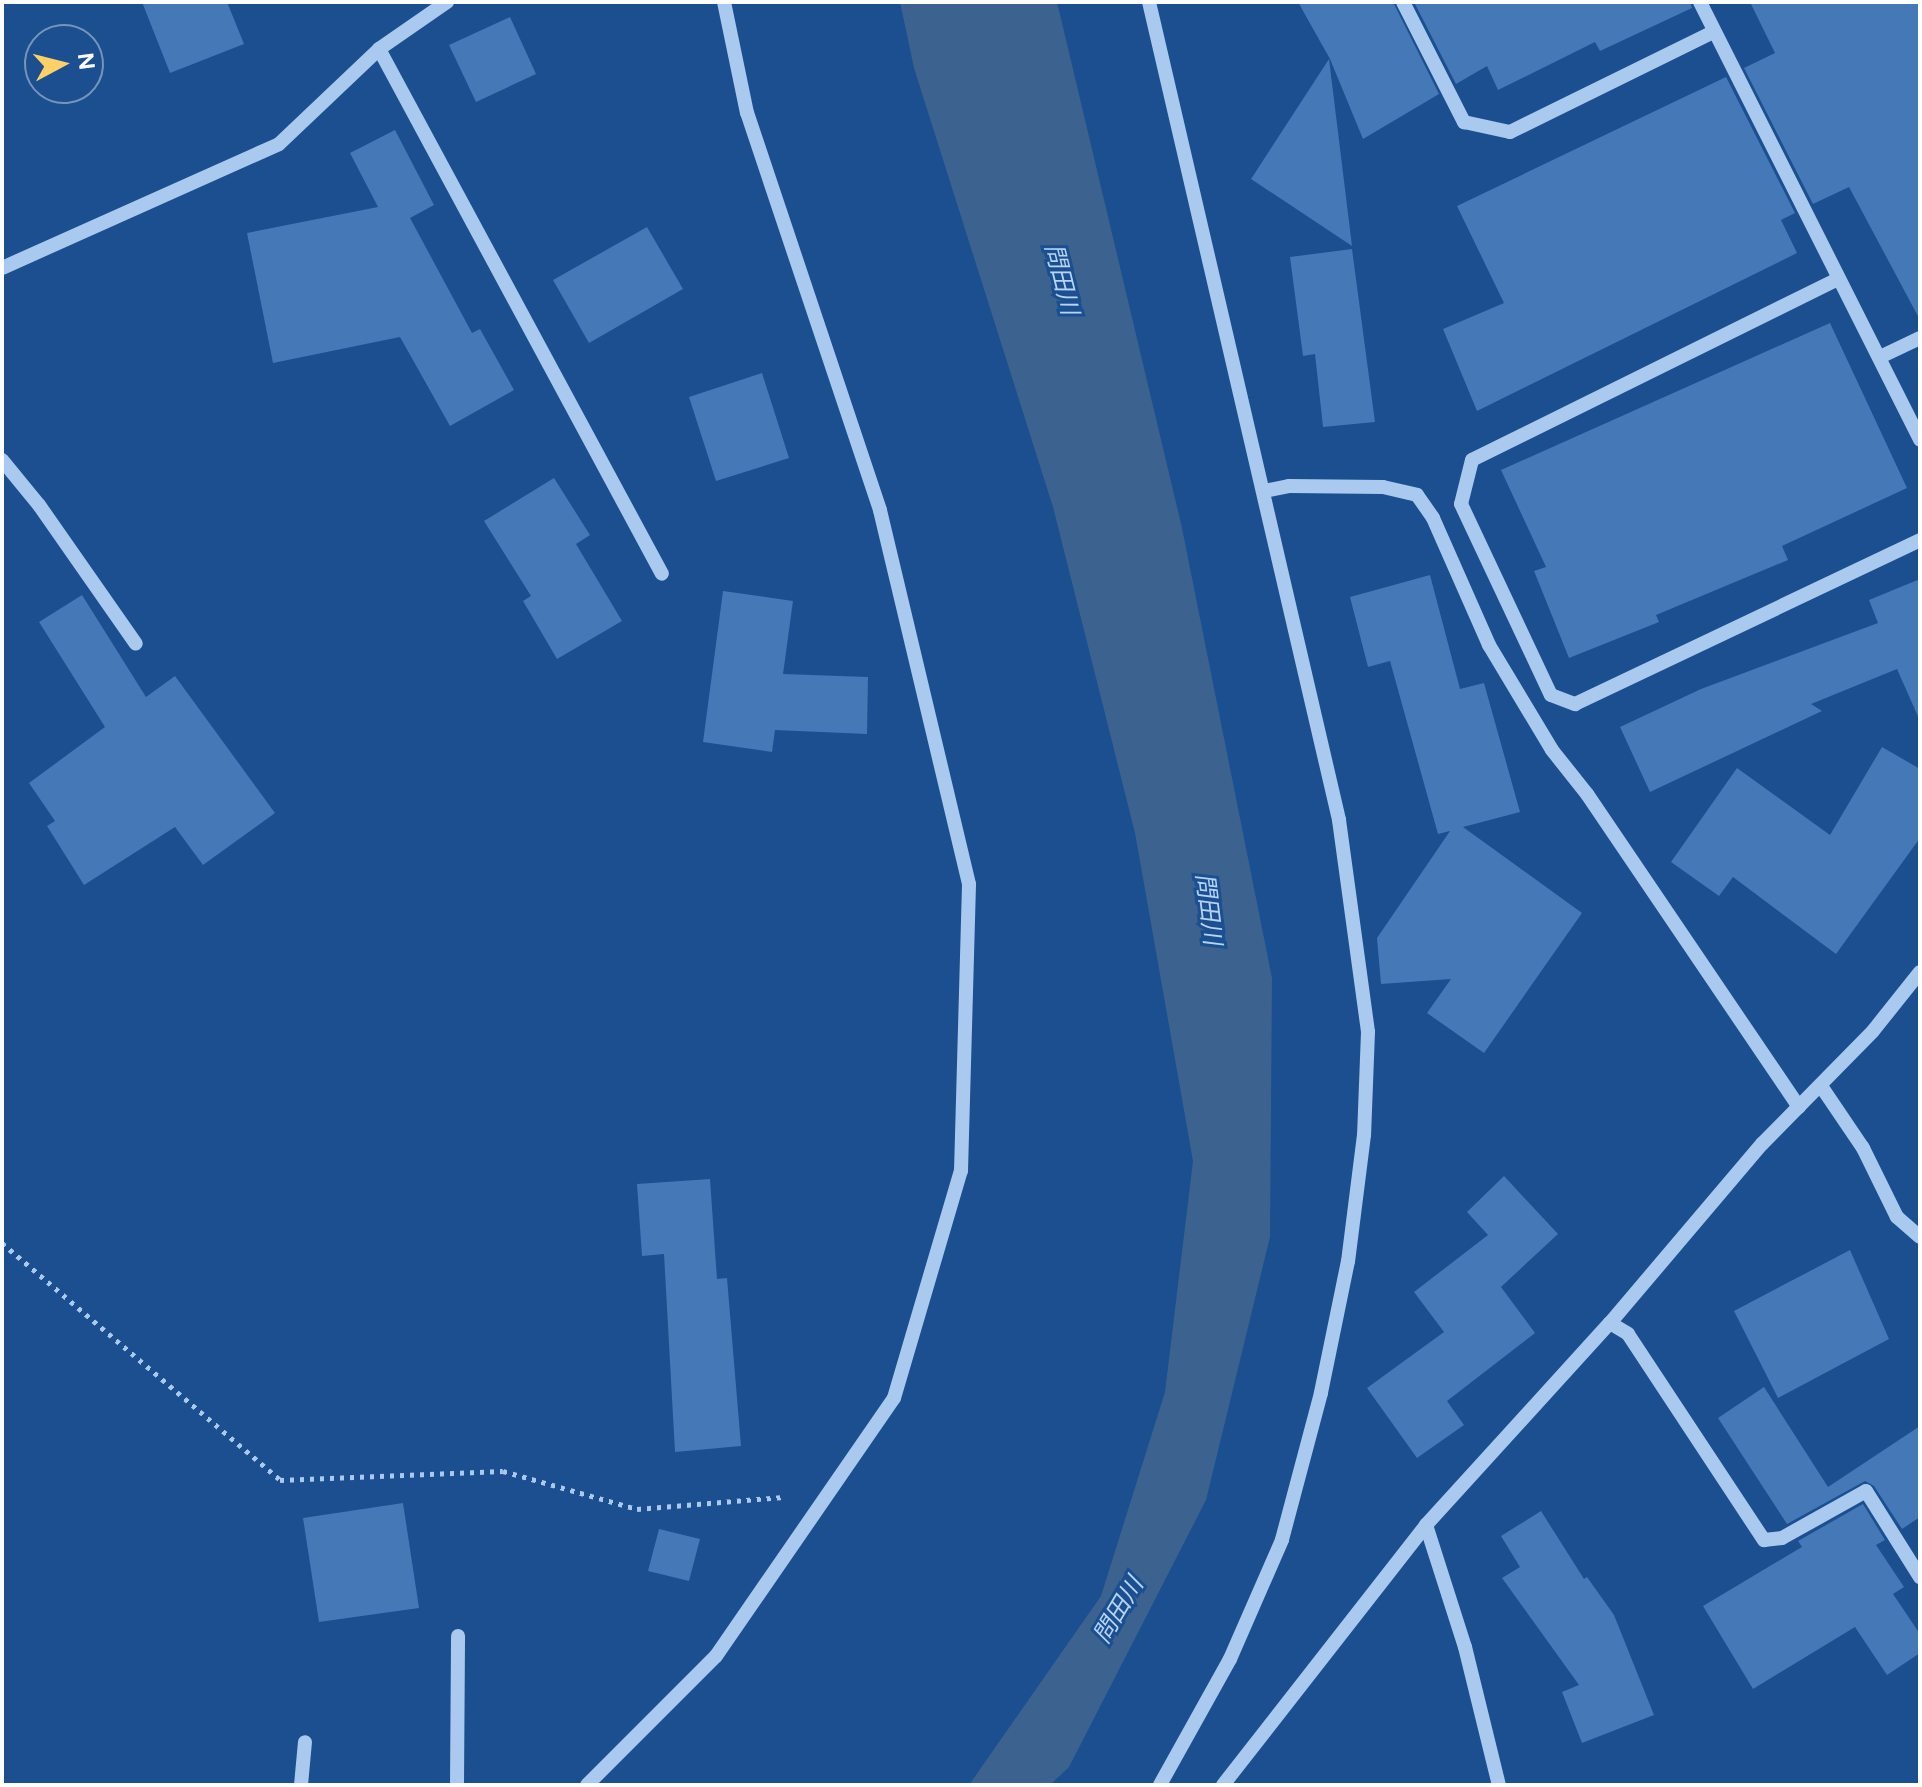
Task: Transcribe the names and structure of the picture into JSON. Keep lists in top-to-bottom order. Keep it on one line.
{"water":["問田川"],"north":"right"}
